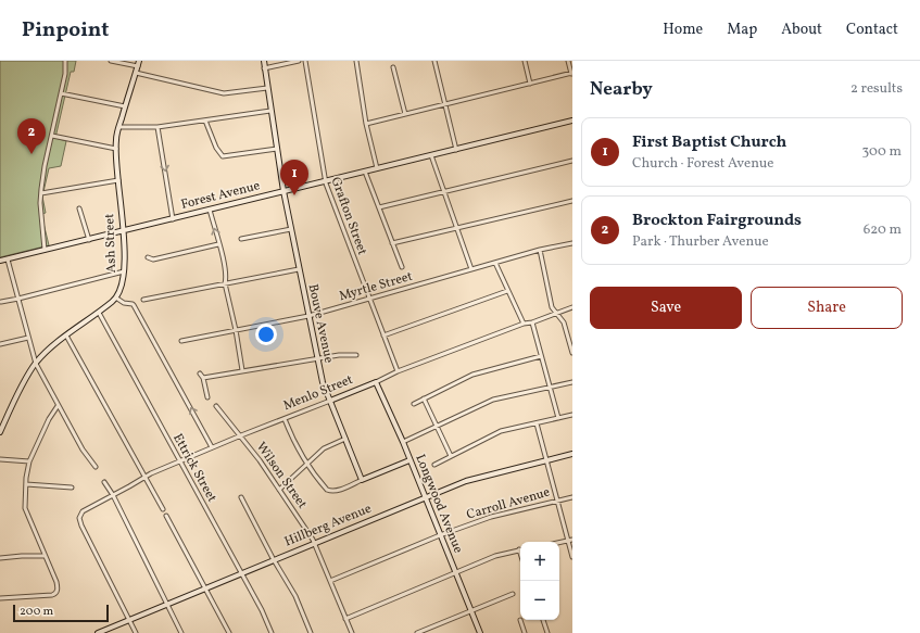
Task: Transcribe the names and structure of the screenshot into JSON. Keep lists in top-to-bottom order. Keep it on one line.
{"streets":{"street":["Forest Avenue","Grafton Street","Ash Street","Myrtle Street","Bouve Avenue","Menlo Street","Ettrick Street","Wilson Street","Longwood Avenue","Carroll Avenue","Hillberg Avenue"]},"crossings":[["Forest Avenue","Grafton Street"],["Forest Avenue","Ash Street"],["Forest Avenue","Bouve Avenue"],["Grafton Street","Myrtle Street"],["Grafton Street","Menlo Street"],["Myrtle Street","Bouve Avenue"],["Bouve Avenue","Menlo Street"],["Menlo Street","Ettrick Street"],["Menlo Street","Wilson Street"],["Menlo Street","Longwood Avenue"],["Menlo Street","Hillberg Avenue"],["Ettrick Street","Hillberg Avenue"],["Wilson Street","Carroll Avenue"],["Wilson Street","Hillberg Avenue"],["Longwood Avenue","Carroll Avenue"],["Longwood Avenue","Hillberg Avenue"]],"scale_bar":"200 m","page":{"header":"Pinpoint","nav":["Home","Map","About","Contact"],"heading":["Nearby","2 results"],"list":[{"mark":"1","name":"First Baptist Church","note":"Church · Forest Avenue","value":"300 m"},{"mark":"2","name":"Brockton Fairgrounds","note":"Park · Thurber Avenue","value":"620 m"}],"pins":["2","1"],"buttons":["Save","Share"],"map_buttons":["+","−"],"scale":"200 m"}}
